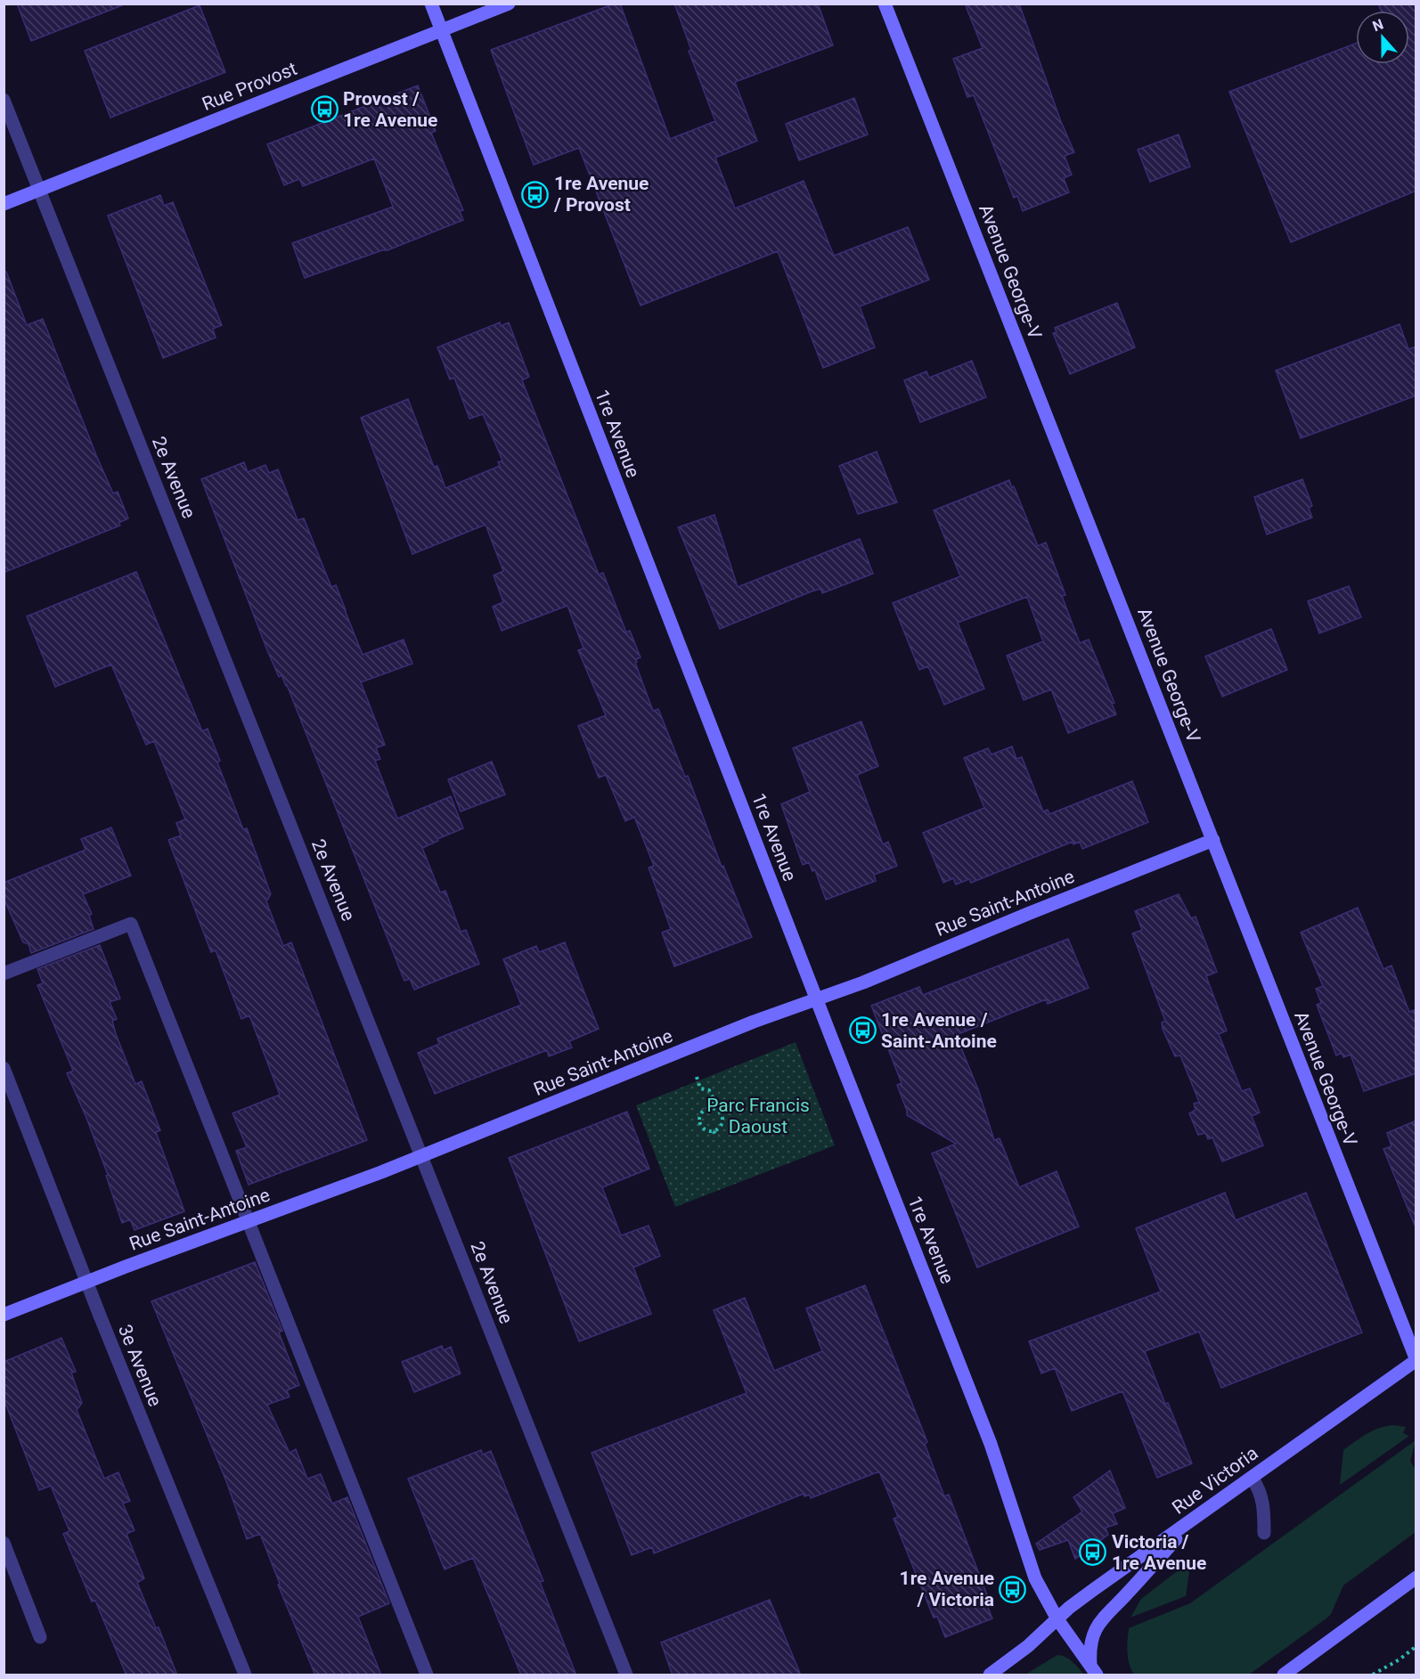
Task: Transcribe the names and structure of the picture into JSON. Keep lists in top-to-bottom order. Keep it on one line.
{"streets":{"street":["Rue Provost","Avenue George-V","1re Avenue","2e Avenue","Rue Saint-Antoine","3e Avenue","Rue Victoria"]},"crossings":[["Rue Provost","1re Avenue"],["Rue Provost","2e Avenue"],["Avenue George-V","Rue Saint-Antoine"],["Avenue George-V","Rue Victoria"],["1re Avenue","Rue Saint-Antoine"],["1re Avenue","Rue Victoria"],["2e Avenue","Rue Saint-Antoine"],["Rue Saint-Antoine","3e Avenue"]],"parks":["Parc Francis Daoust"],"places":{"bus stop":["Provost / 1re Avenue","1re Avenue / Provost","1re Avenue / Saint-Antoine","Victoria / 1re Avenue","1re Avenue / Victoria"]},"north":"top"}
